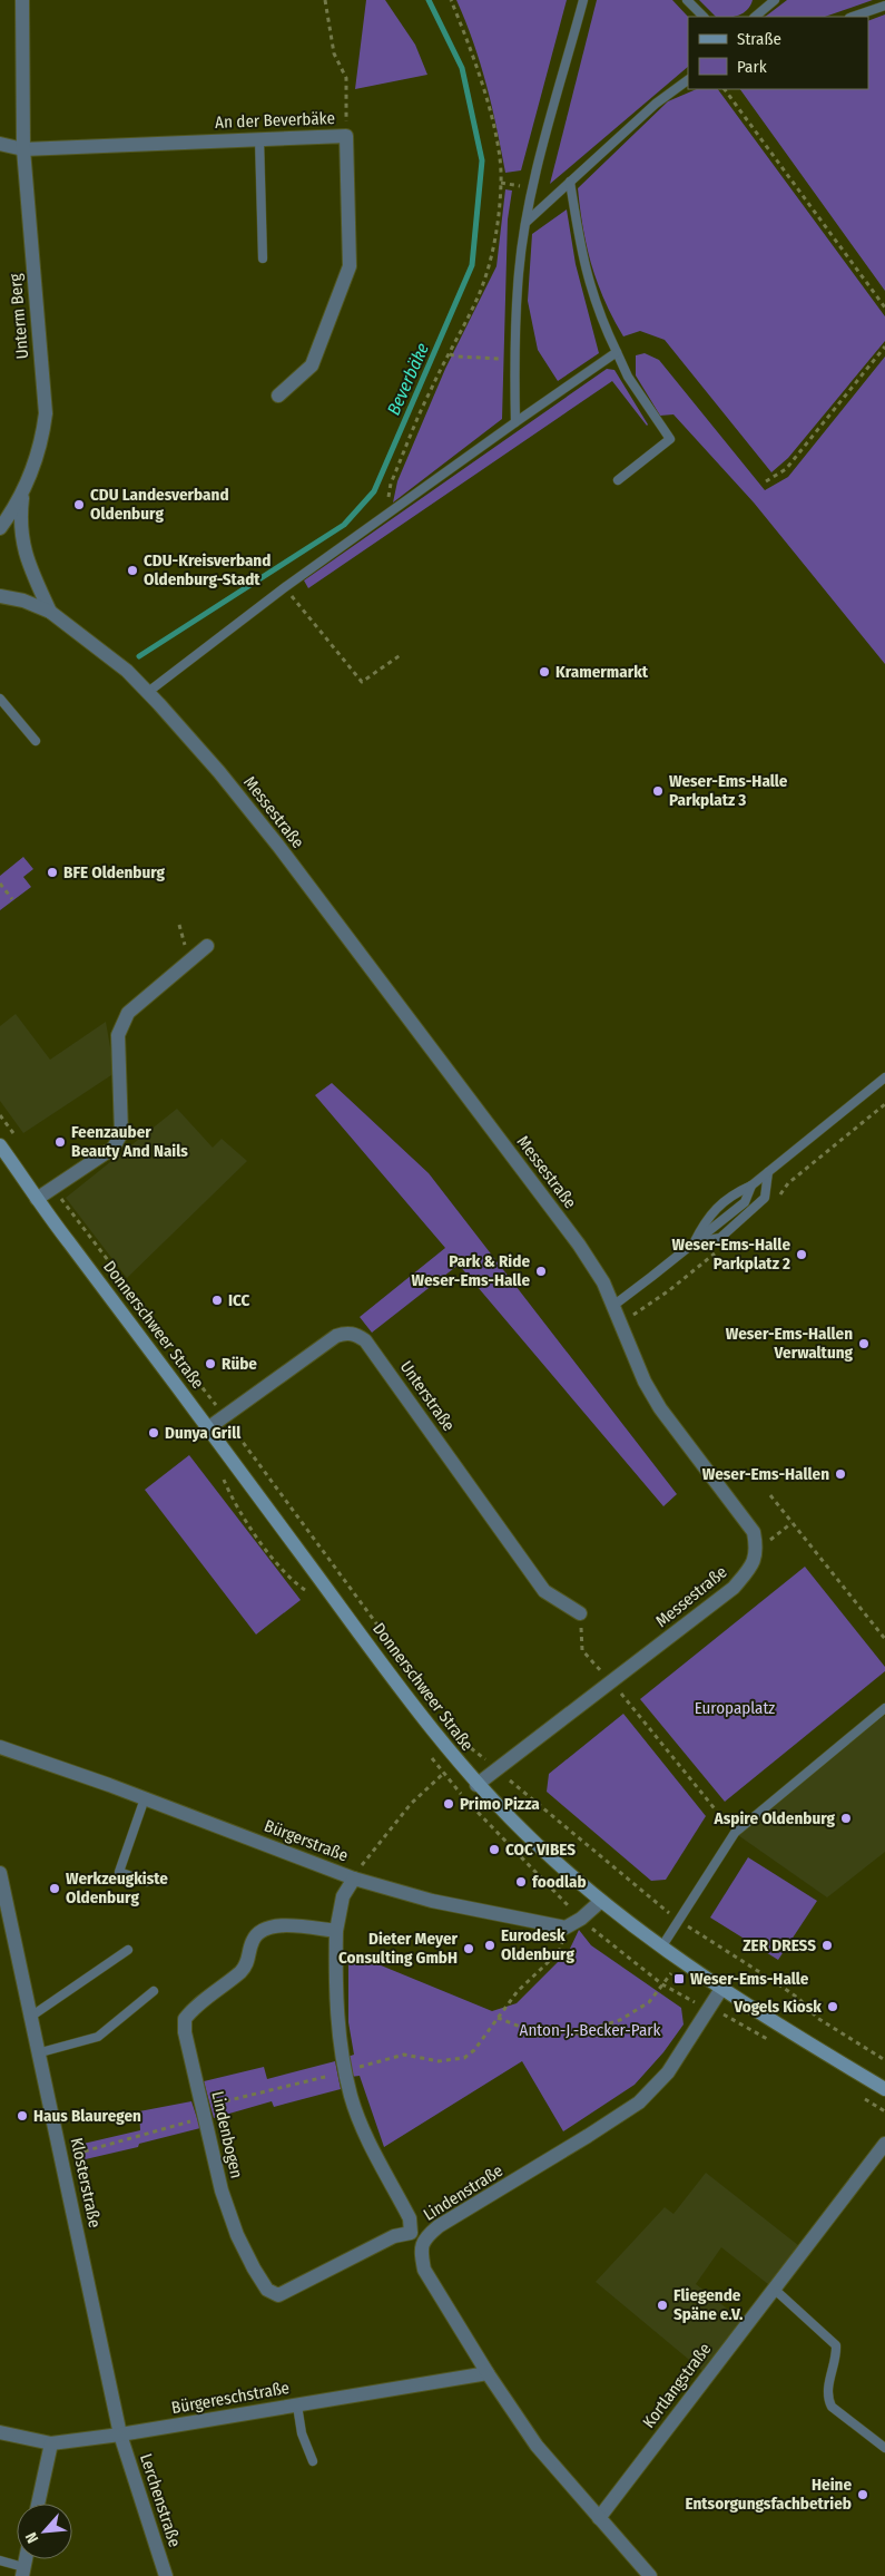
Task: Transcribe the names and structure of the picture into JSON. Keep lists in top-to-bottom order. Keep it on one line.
{"streets":{"main road":["Donnerschweer Straße"],"street":["An der Beverbäke","Unterm Berg","Messestraße","Unterstraße","Bürgerstraße","Lindenbogen","Klosterstraße","Lindenstraße","Kortlangstraße","Bürgereschstraße","Lerchenstraße"]},"crossings":[["An der Beverbäke","Unterm Berg"],["Unterm Berg","Messestraße"],["Messestraße","Donnerschweer Straße"],["Donnerschweer Straße","Unterstraße"],["Donnerschweer Straße","Lindenstraße"],["Lindenbogen","Lindenstraße"],["Klosterstraße","Bürgereschstraße"],["Klosterstraße","Lerchenstraße"],["Lindenstraße","Kortlangstraße"],["Lindenstraße","Bürgereschstraße"],["Bürgereschstraße","Lerchenstraße"]],"water":["Beverbäke"],"parks":["Europaplatz","Anton-J.-Becker-Park"],"places":{"other":["CDU Landesverband Oldenburg","CDU-Kreisverband Oldenburg-Stadt","Kramermarkt","Weser-Ems-Halle Parkplatz 3","BFE Oldenburg","Feenzauber Beauty And Nails","Weser-Ems-Halle Parkplatz 2","Park & Ride Weser-Ems-Halle","ICC","Weser-Ems-Hallen Verwaltung","Rübe","Dunya Grill","Weser-Ems-Hallen","Primo Pizza","Aspire Oldenburg","COC VIBES","foodlab","Werkzeugkiste Oldenburg","Eurodesk Oldenburg","ZER DRESS","Dieter Meyer Consulting GmbH","Vogels Kiosk","Haus Blauregen","Fliegende Späne e.V.","Heine Entsorgungsfachbetrieb"],"transit":["Weser-Ems-Halle"]},"legend":["Straße","Park"],"north":"bottom left"}
